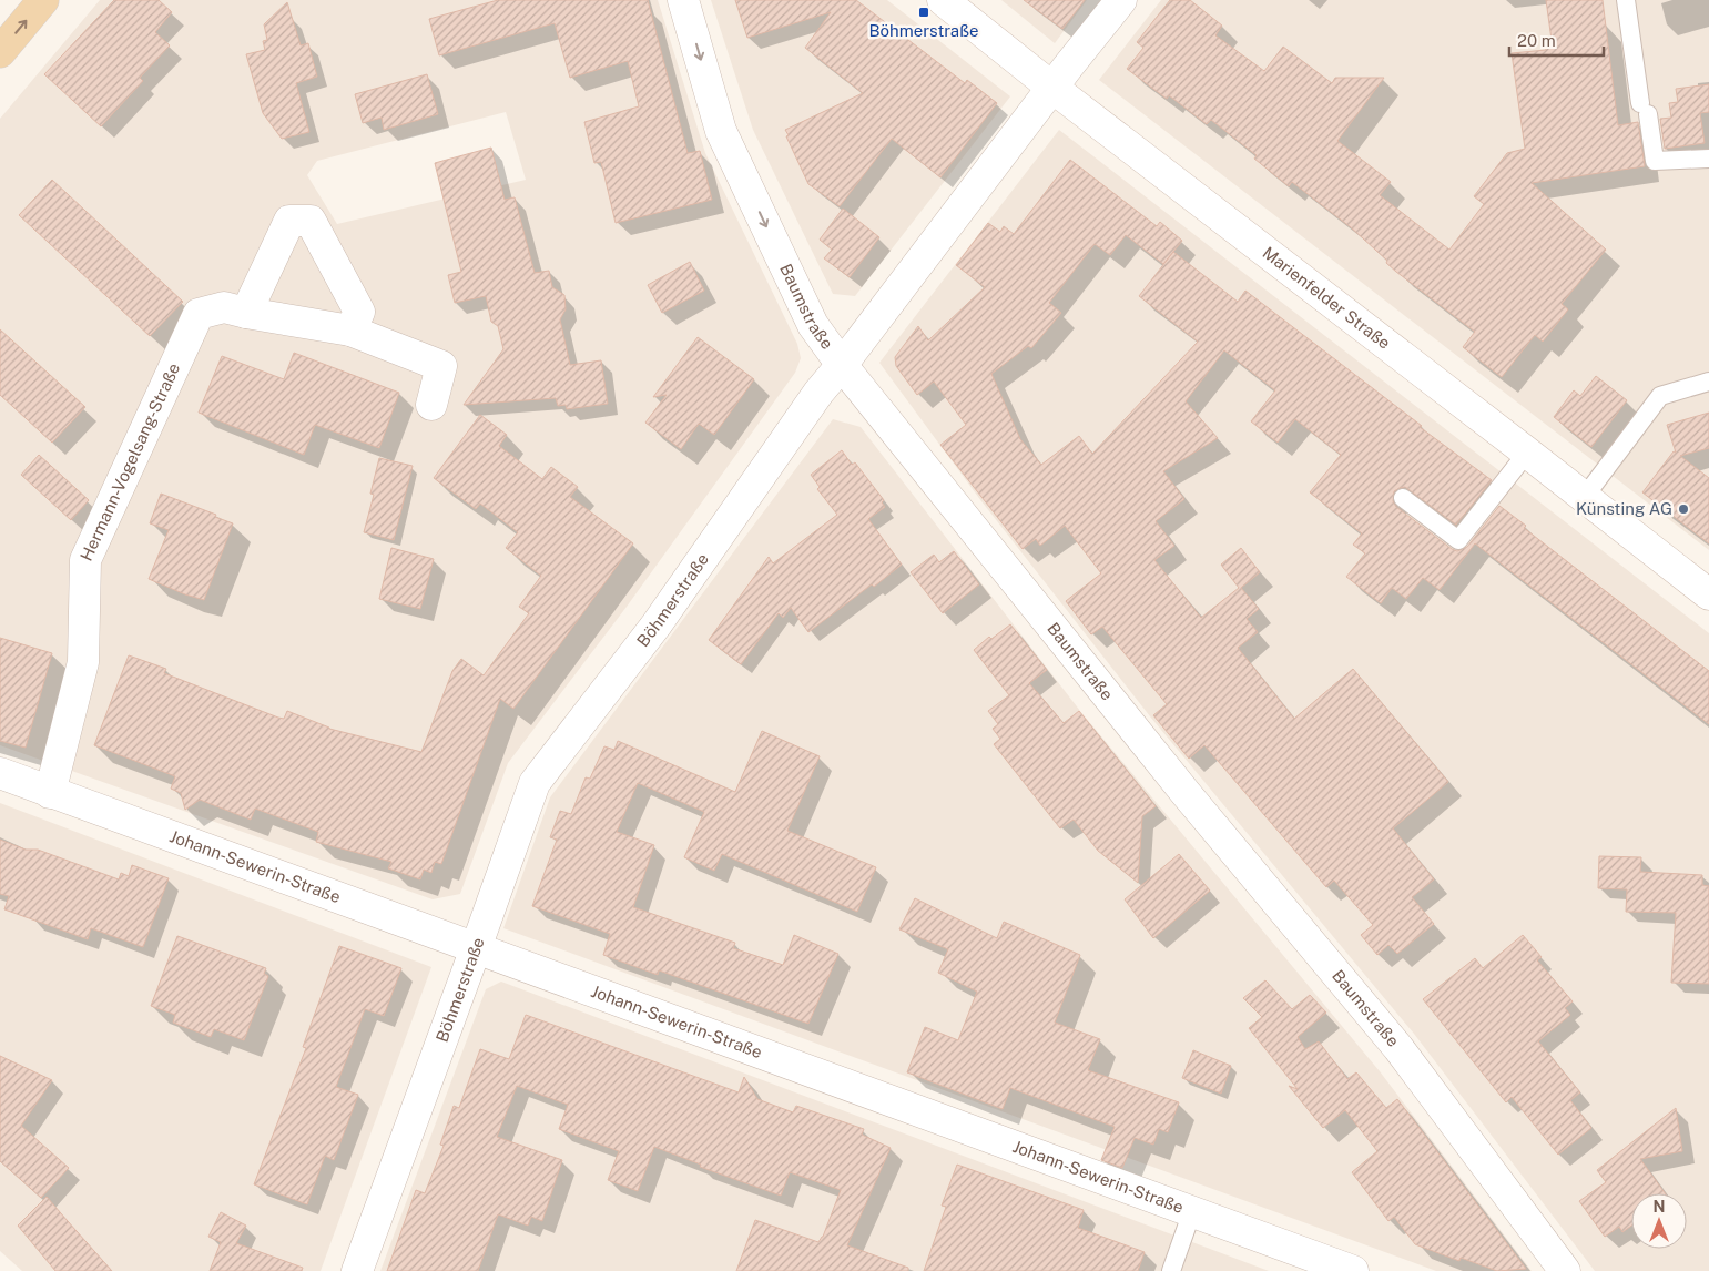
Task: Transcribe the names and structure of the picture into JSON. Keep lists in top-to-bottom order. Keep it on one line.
{"streets":{"street":["Marienfelder Straße","Baumstraße","Hermann-Vogelsang-Straße","Böhmerstraße","Johann-Sewerin-Straße"]},"crossings":[["Marienfelder Straße","Böhmerstraße"],["Baumstraße","Böhmerstraße"],["Hermann-Vogelsang-Straße","Johann-Sewerin-Straße"],["Böhmerstraße","Johann-Sewerin-Straße"]],"places":{"transit":["Böhmerstraße"],"other":["Künsting AG"]},"scale_bar":"20 m","north":"top"}
